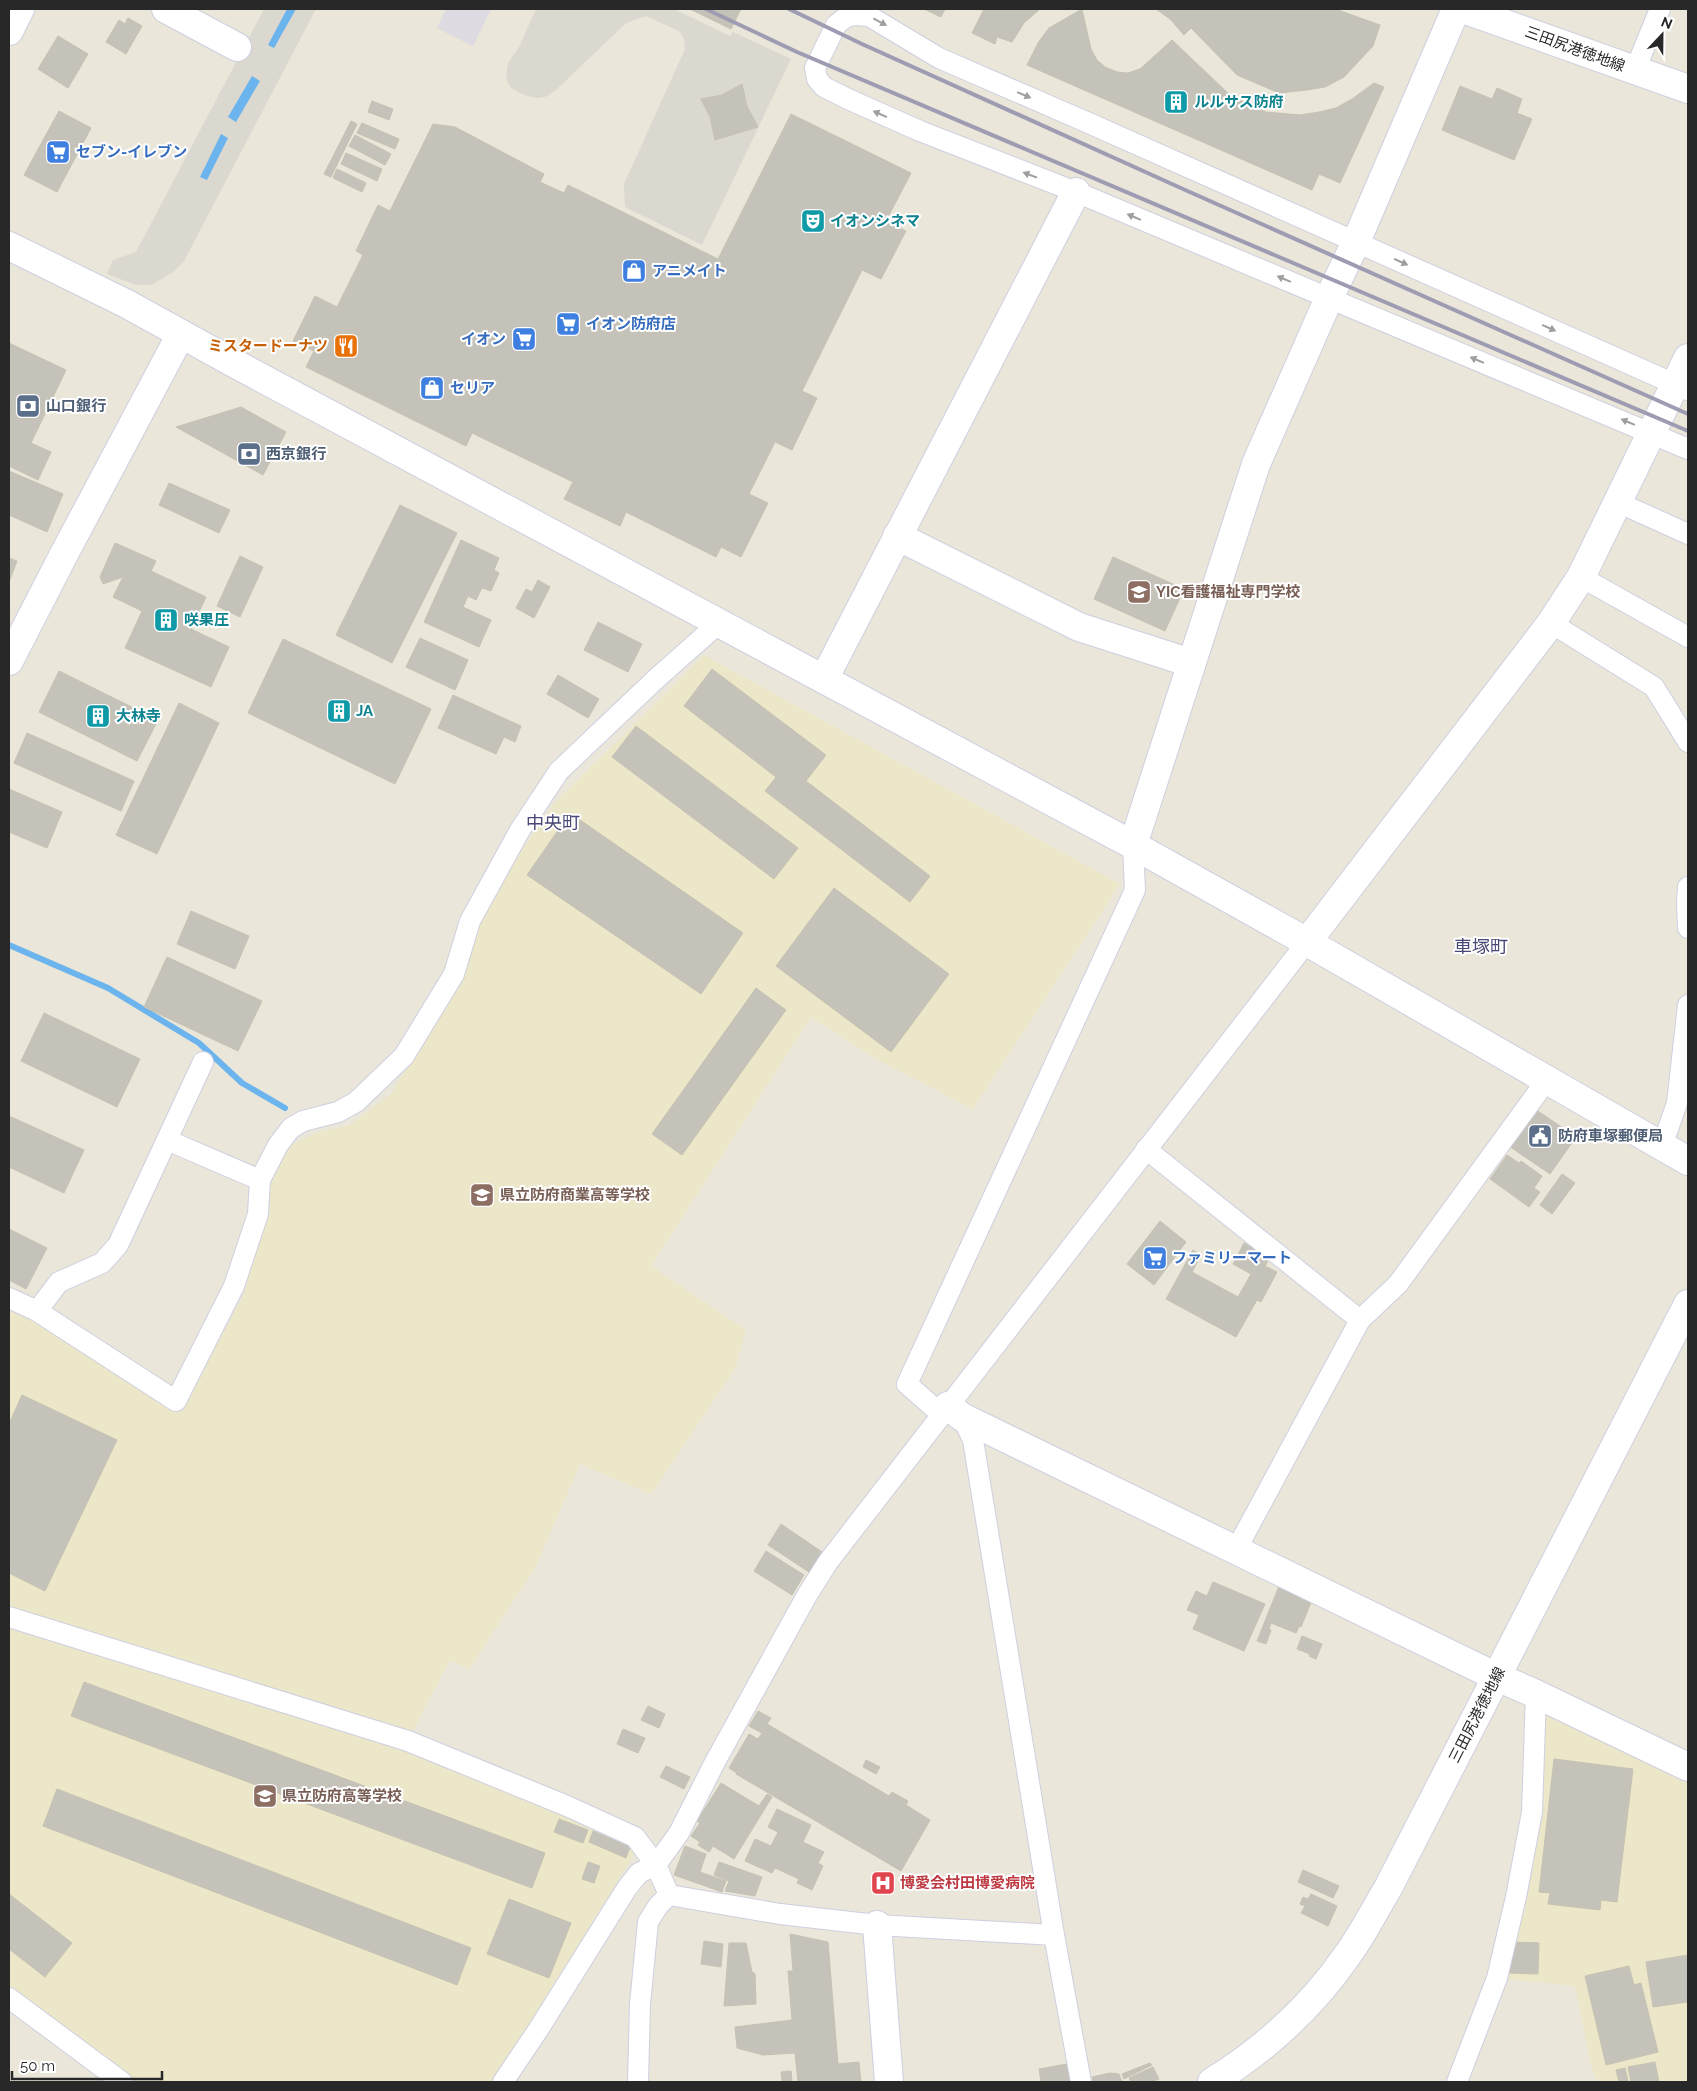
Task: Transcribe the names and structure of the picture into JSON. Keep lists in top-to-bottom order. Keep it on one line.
{"streets":{"street":["三田尻港徳地線"]},"districts":["中央町","車塚町"],"places":{"building":["ルルサス防府","咲果圧","JA","大林寺"],"supermarket":["セブン-イレブン","イオン防府店","イオン","ファミリーマート"],"theatre":["イオンシネマ"],"shop":["アニメイト","セリア"],"restaurant":["ミスタードーナツ"],"bank":["山口銀行","西京銀行"],"school or university":["YIC看護福祉専門学校","県立防府商業高等学校","県立防府高等学校"],"public building":["防府車塚郵便局"],"hospital":["博愛会村田博愛病院"]},"scale_bar":"50 m","north":"top"}
